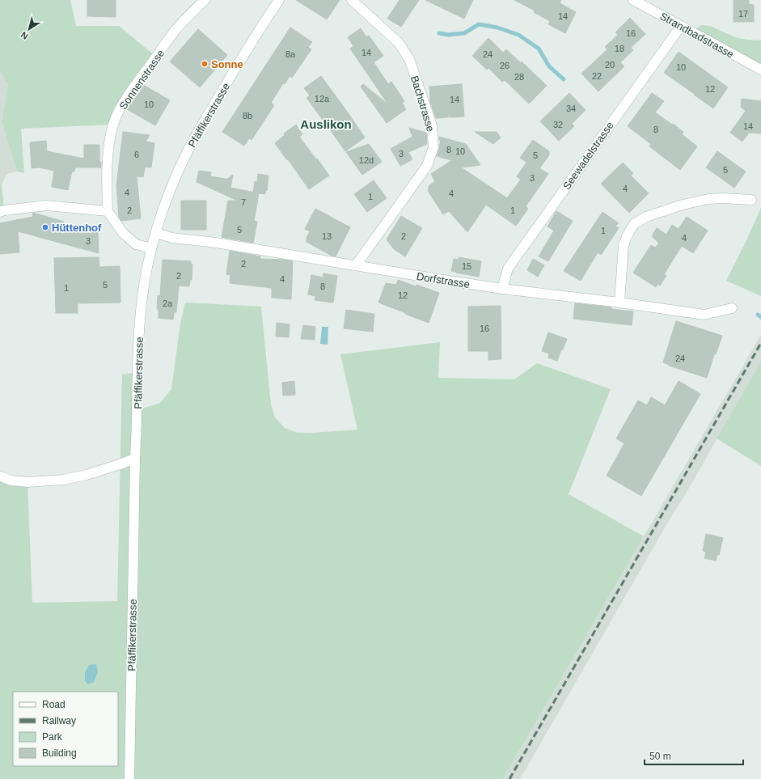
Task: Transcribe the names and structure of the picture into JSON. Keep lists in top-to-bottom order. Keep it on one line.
{"streets":{"street":["Strandbadstrasse","Sonnenstrasse","Bachstrasse","Pfäffikerstrasse","Seewadelstrasse","Dorfstrasse"]},"crossings":[["Strandbadstrasse","Seewadelstrasse"],["Bachstrasse","Dorfstrasse"],["Pfäffikerstrasse","Dorfstrasse"],["Seewadelstrasse","Dorfstrasse"]],"districts":["Auslikon"],"places":["Sonne","Hüttenhof"],"house_numbers":["17","14","16","18","14","8a","24","20","26","10","22","28","12","12a","14","10","34","8b","32","14","8","8","10","3","6","5","12d","5","3","4","4","4","1","7","2","1","5","1","13","2","4","3","2","15","2","4","5","8","1","12","2a","16","24"],"legend":["Road","Railway","Park","Building"],"scale_bar":"50 m","north":"bottom left"}
